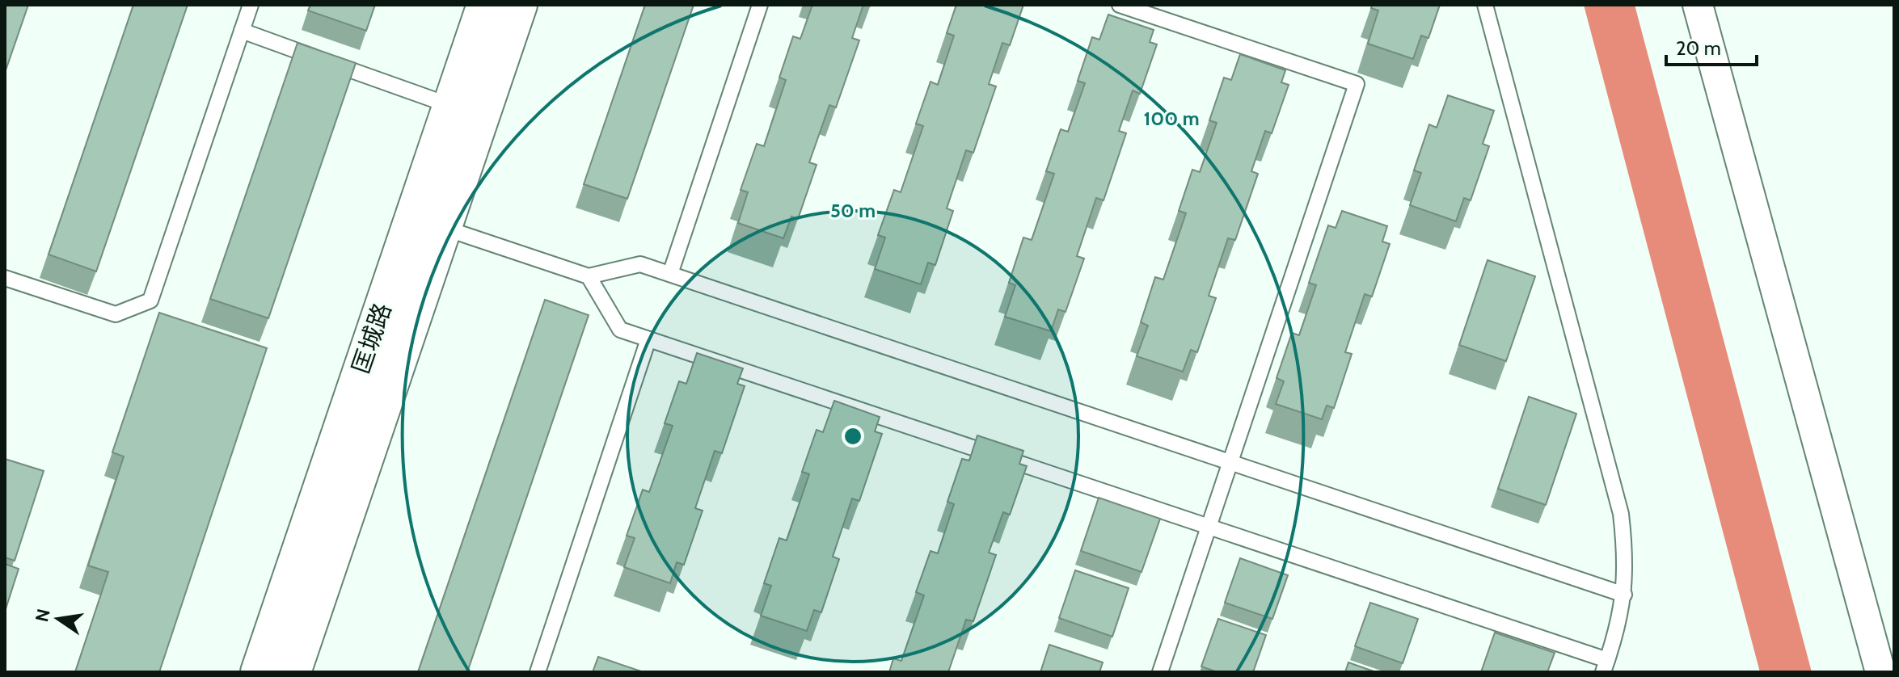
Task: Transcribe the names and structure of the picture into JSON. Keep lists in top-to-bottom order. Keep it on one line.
{"streets":{"main road":["匡城路"]},"scale_bar":"20 m","north":"left","rings":["100 m","50 m"]}
